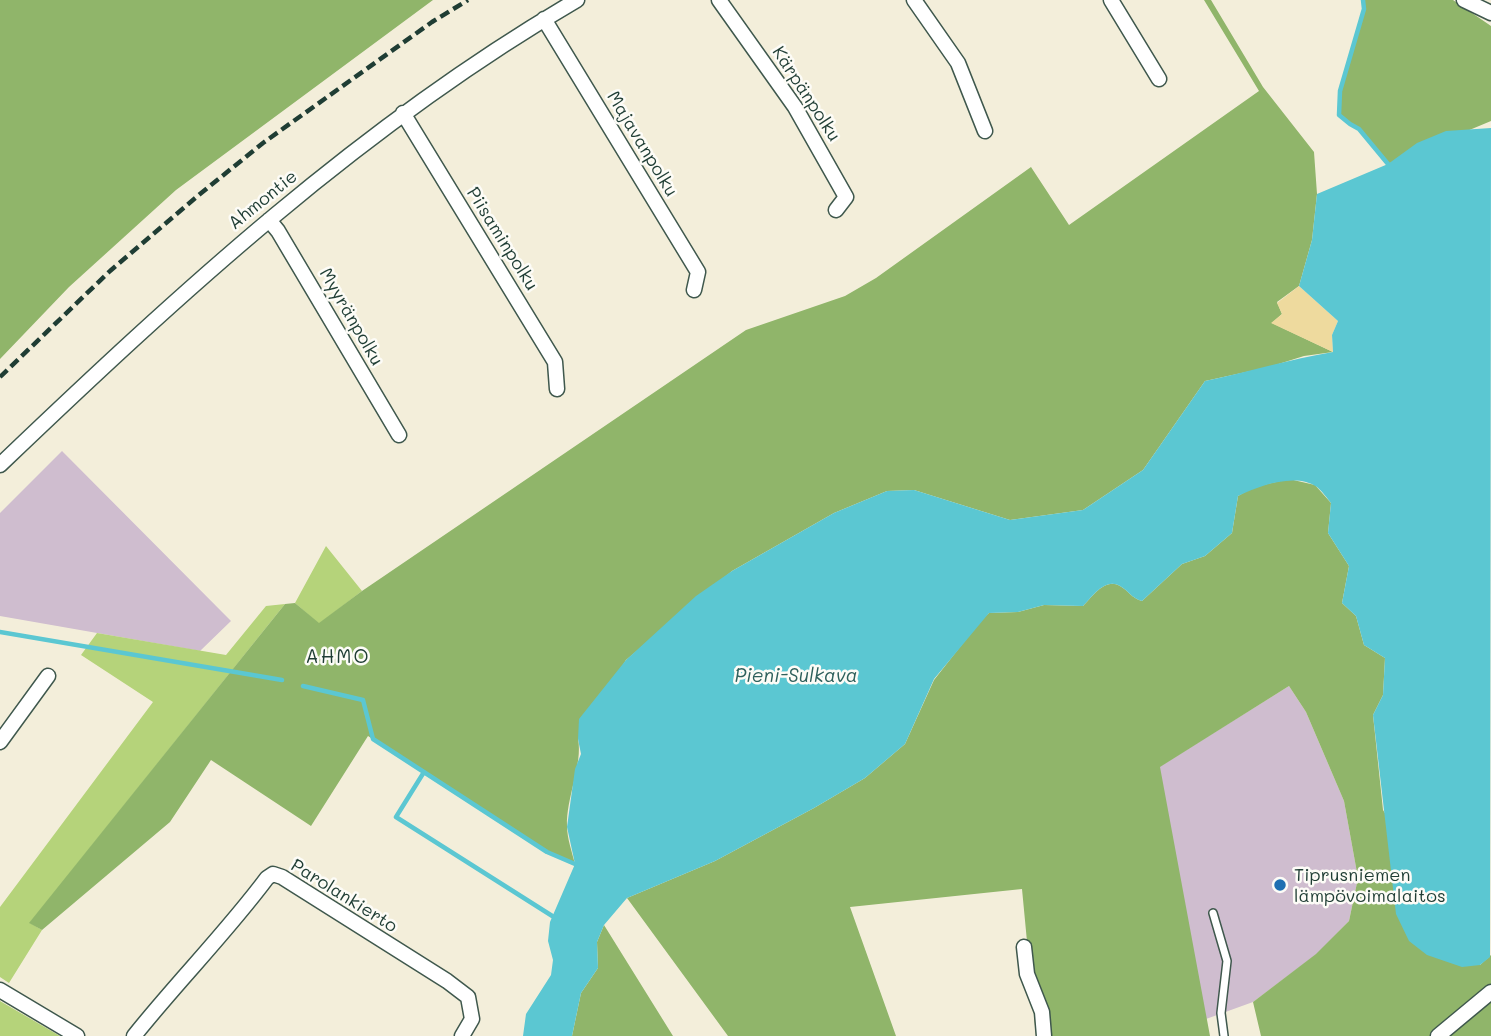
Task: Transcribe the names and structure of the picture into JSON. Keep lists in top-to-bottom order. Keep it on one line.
{"streets":{"street":["Kärpänpolku","Majavanpolku","Ahmontie","Piisaminpolku","Myyränpolku","Parolankierto"]},"crossings":[["Majavanpolku","Ahmontie"],["Ahmontie","Piisaminpolku"],["Ahmontie","Myyränpolku"]],"districts":["AHMO"],"water":["Pieni-Sulkava"],"places":["Tiprusniemen lämpövoimalaitos"]}
